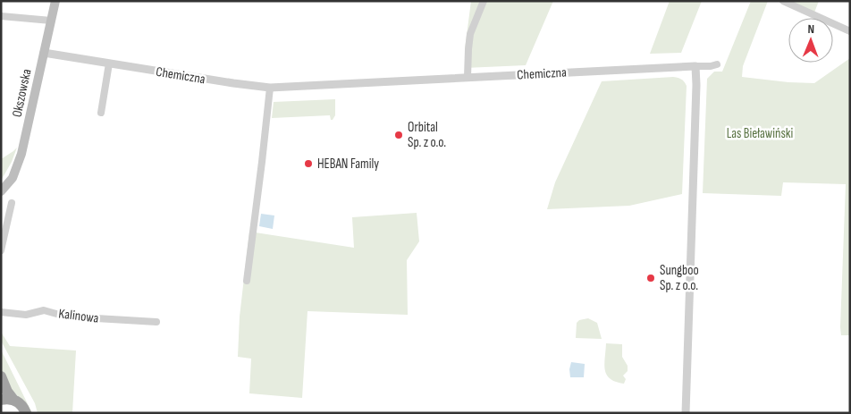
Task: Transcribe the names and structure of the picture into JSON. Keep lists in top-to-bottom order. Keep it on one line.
{"streets":{"main road":["Okszowska"],"street":["Chemiczna","Kalinowa"]},"crossings":[["Chemiczna","Okszowska"]],"parks":["Las Bieławiński"],"places":["Orbital Sp. z o.o.","HEBAN Family","Sungboo Sp. z o.o."],"north":"top"}
